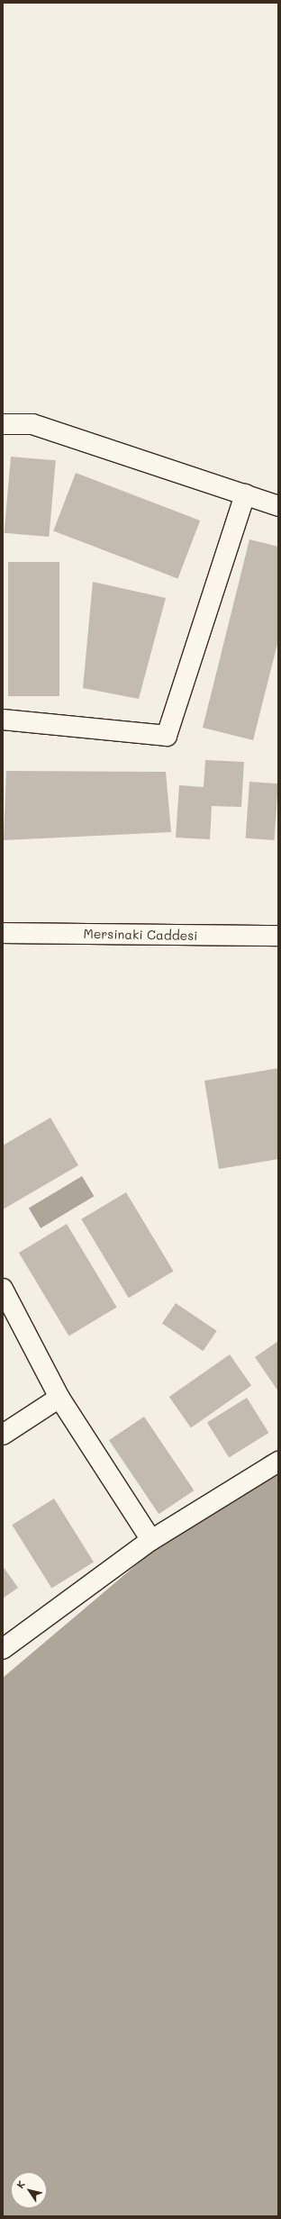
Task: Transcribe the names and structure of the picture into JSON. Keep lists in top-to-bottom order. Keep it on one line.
{"streets":{"street":["Mersinaki Caddesi"]},"north":"top left"}
